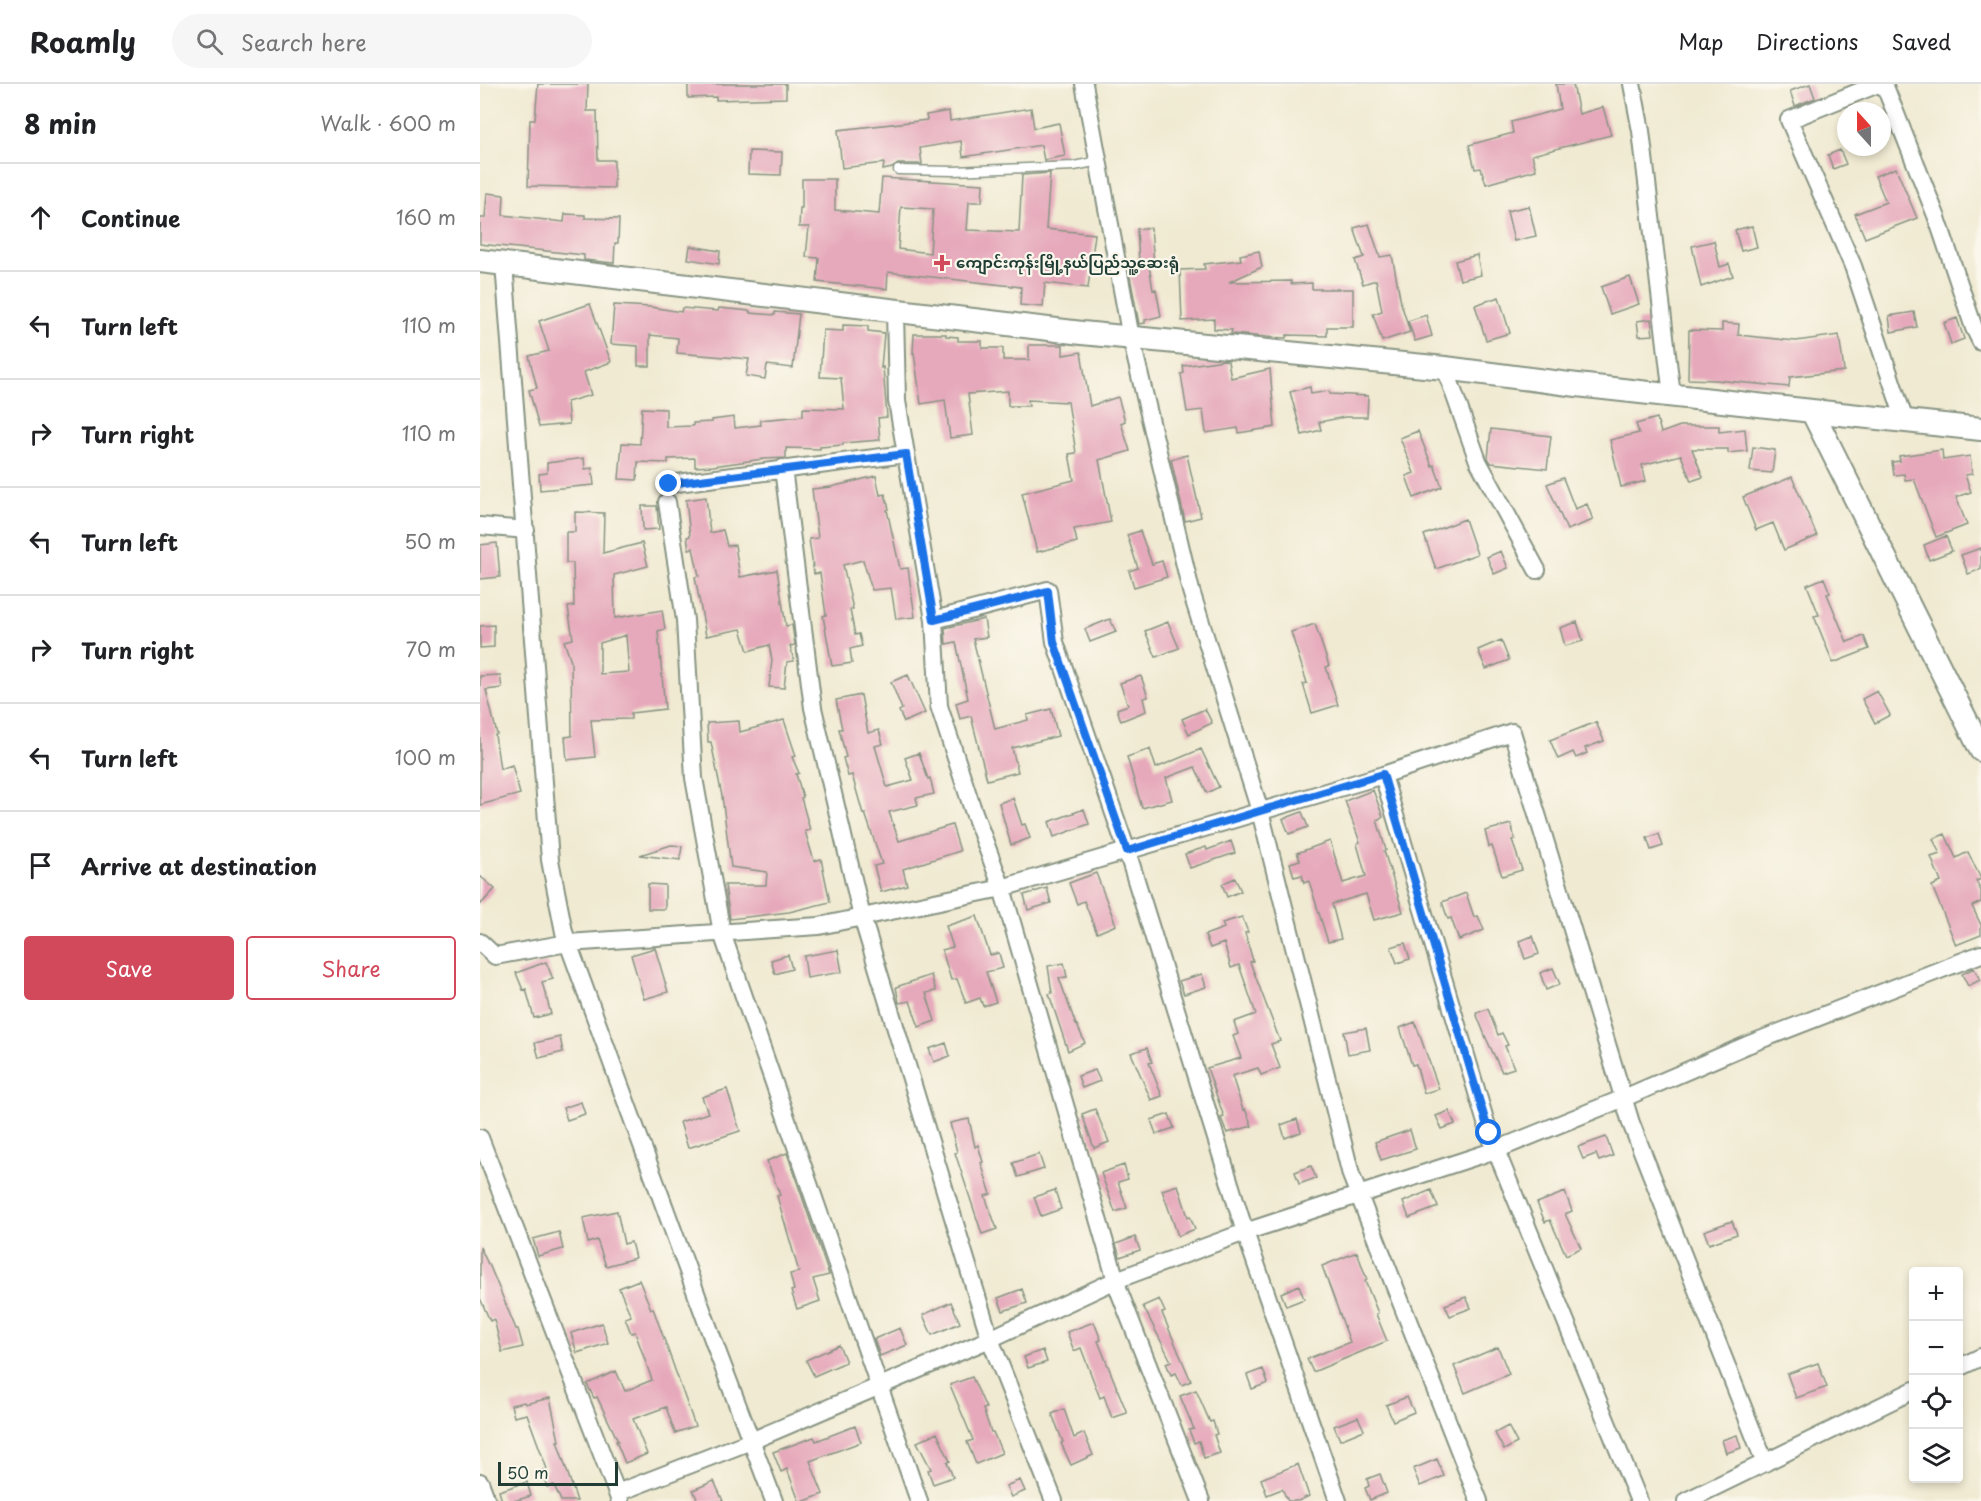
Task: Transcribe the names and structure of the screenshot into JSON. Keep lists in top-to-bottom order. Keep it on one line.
{"places":{"health":["ကျောင်းကုန်းမြို့နယ်ပြည်သူ့ဆေးရုံ"]},"scale_bar":"50 m","north":"top","page":{"header":"Roamly","search":"Search here","nav":["Map","Directions","Saved"],"heading":["8 min","Walk · 600 m"],"list":[["Continue","160 m"],["Turn left","110 m"],["Turn right","110 m"],["Turn left","50 m"],["Turn right","70 m"],["Turn left","100 m"],"Arrive at destination"],"buttons":["Save","Share"],"map_buttons":["+","−"],"scale":"50 m"}}
